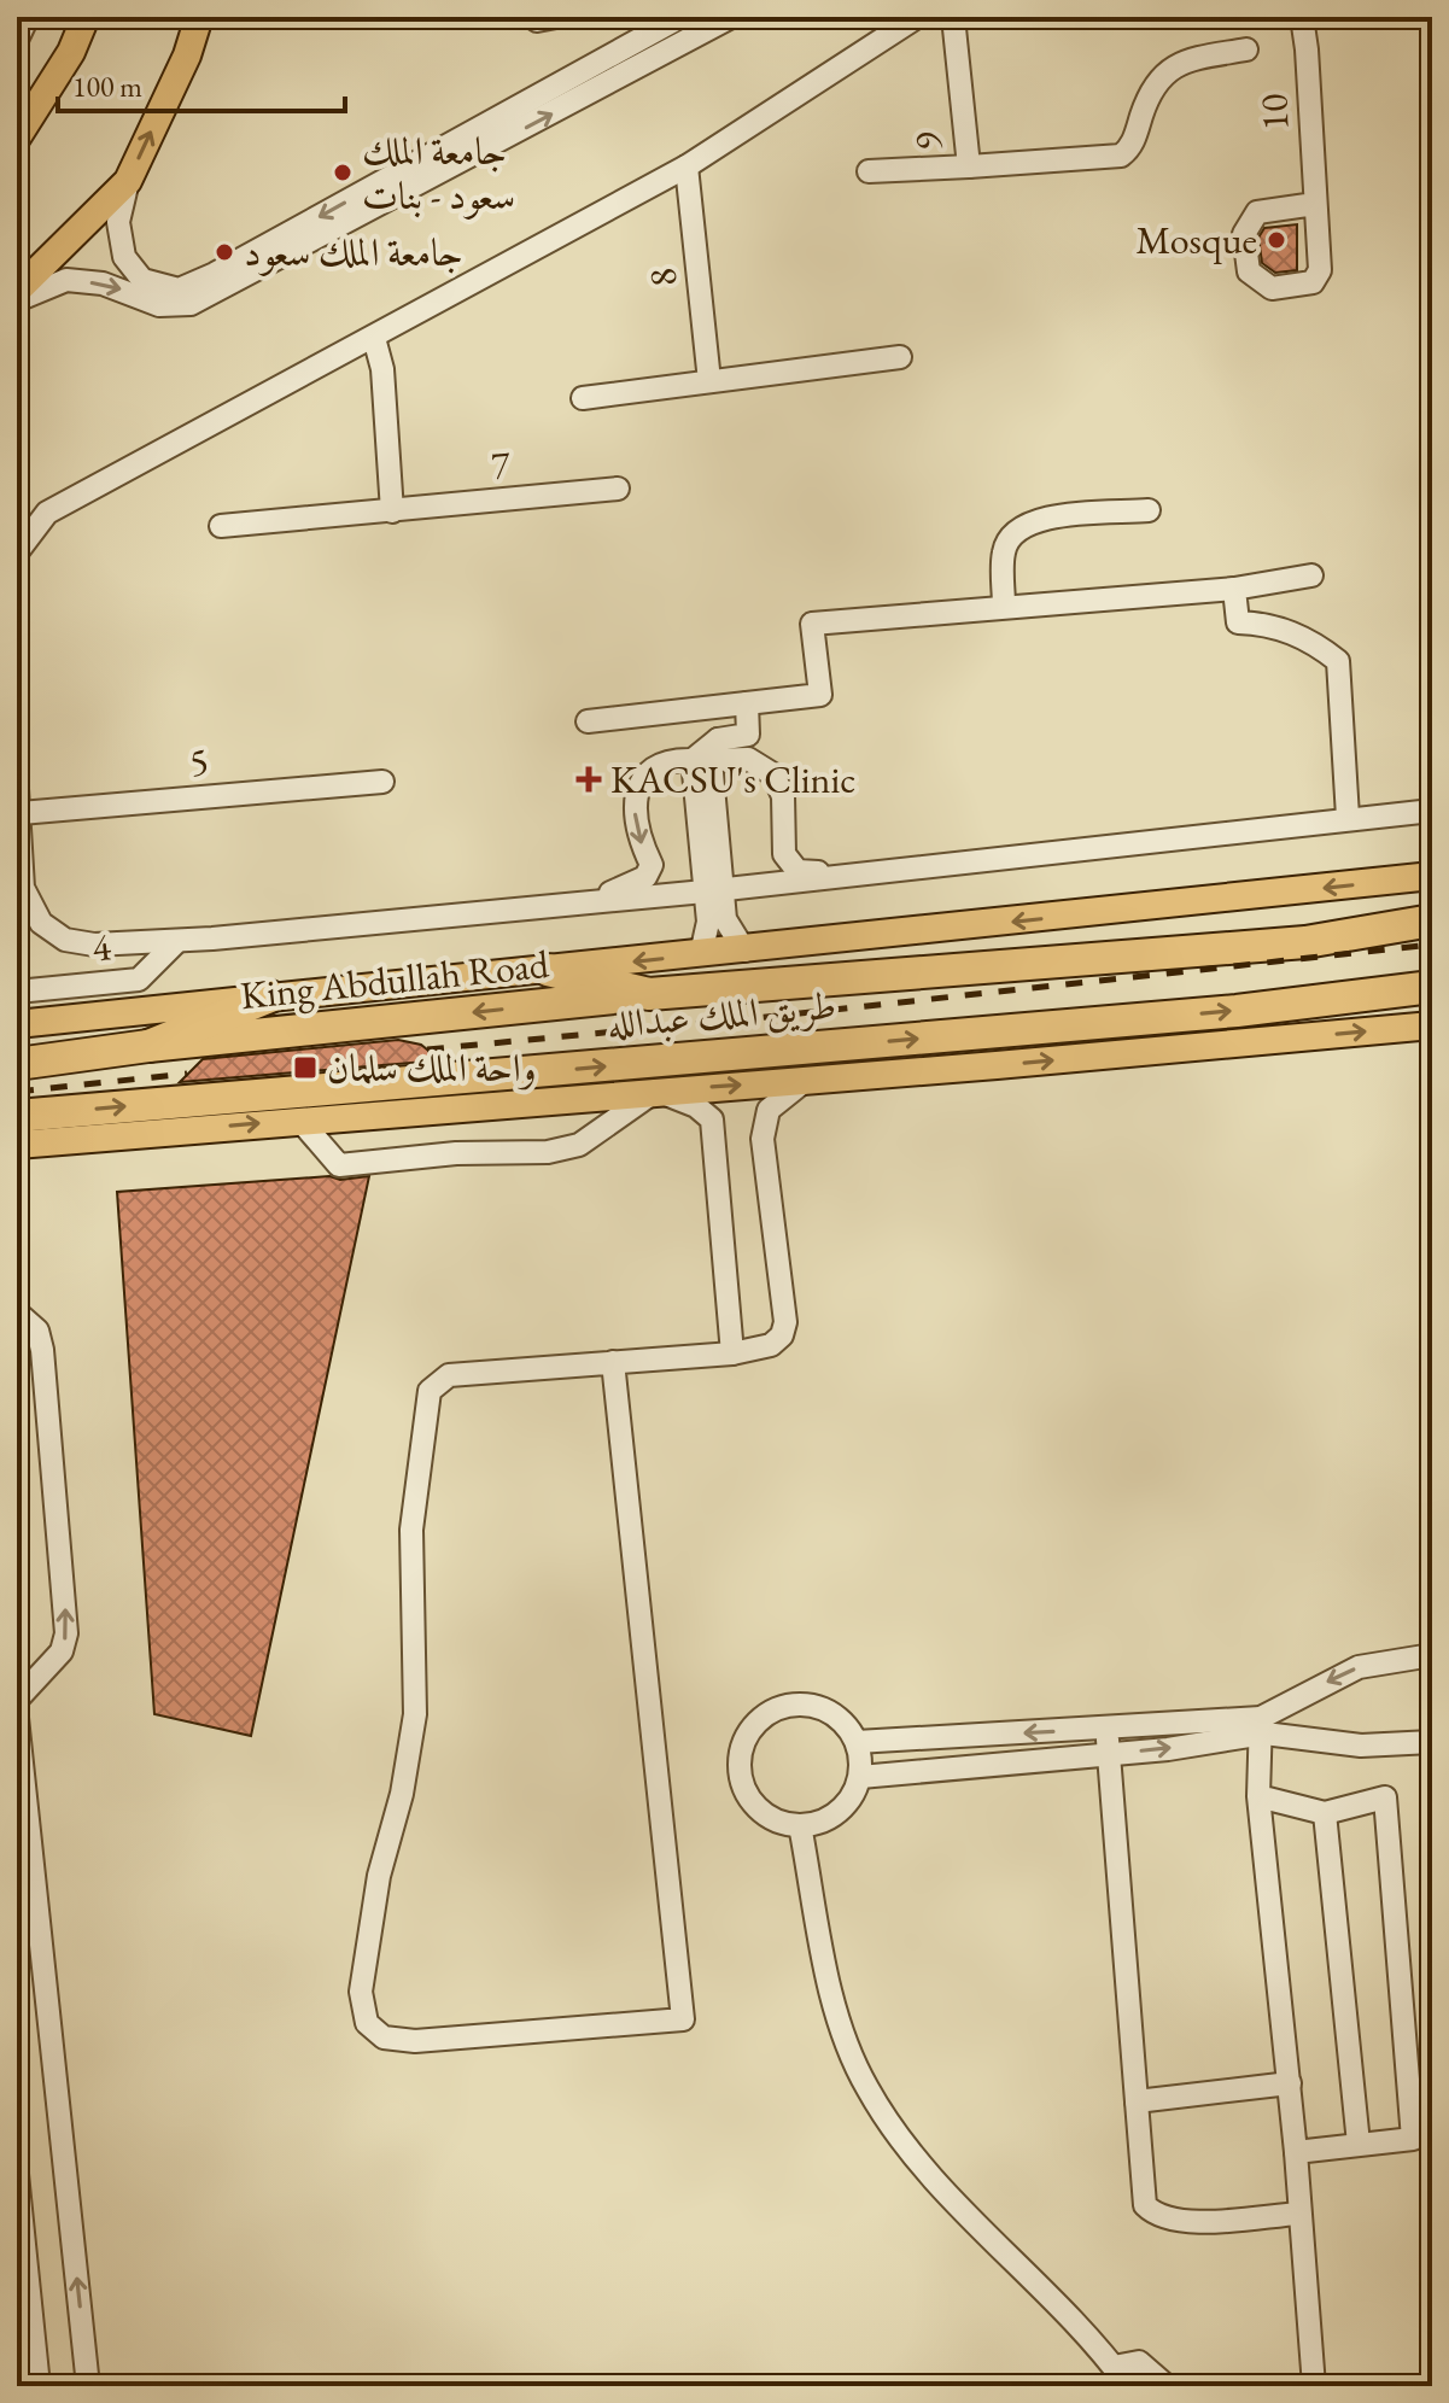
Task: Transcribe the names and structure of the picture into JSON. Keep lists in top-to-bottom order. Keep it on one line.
{"streets":{"highway":["King Abdullah Road","طريق الملك عبدالله"],"street":["10","9","8","7","5","4"]},"crossings":[["King Abdullah Road","طريق الملك عبدالله"]],"one_way":["King Abdullah Road"],"places":{"other":["جامعة الملك سعود - بنات","Mosque","جامعة الملك سعود"],"health":["KACSU's Clinic"],"transit":["واحة الملك سلمان"]},"scale_bar":"100 m"}
